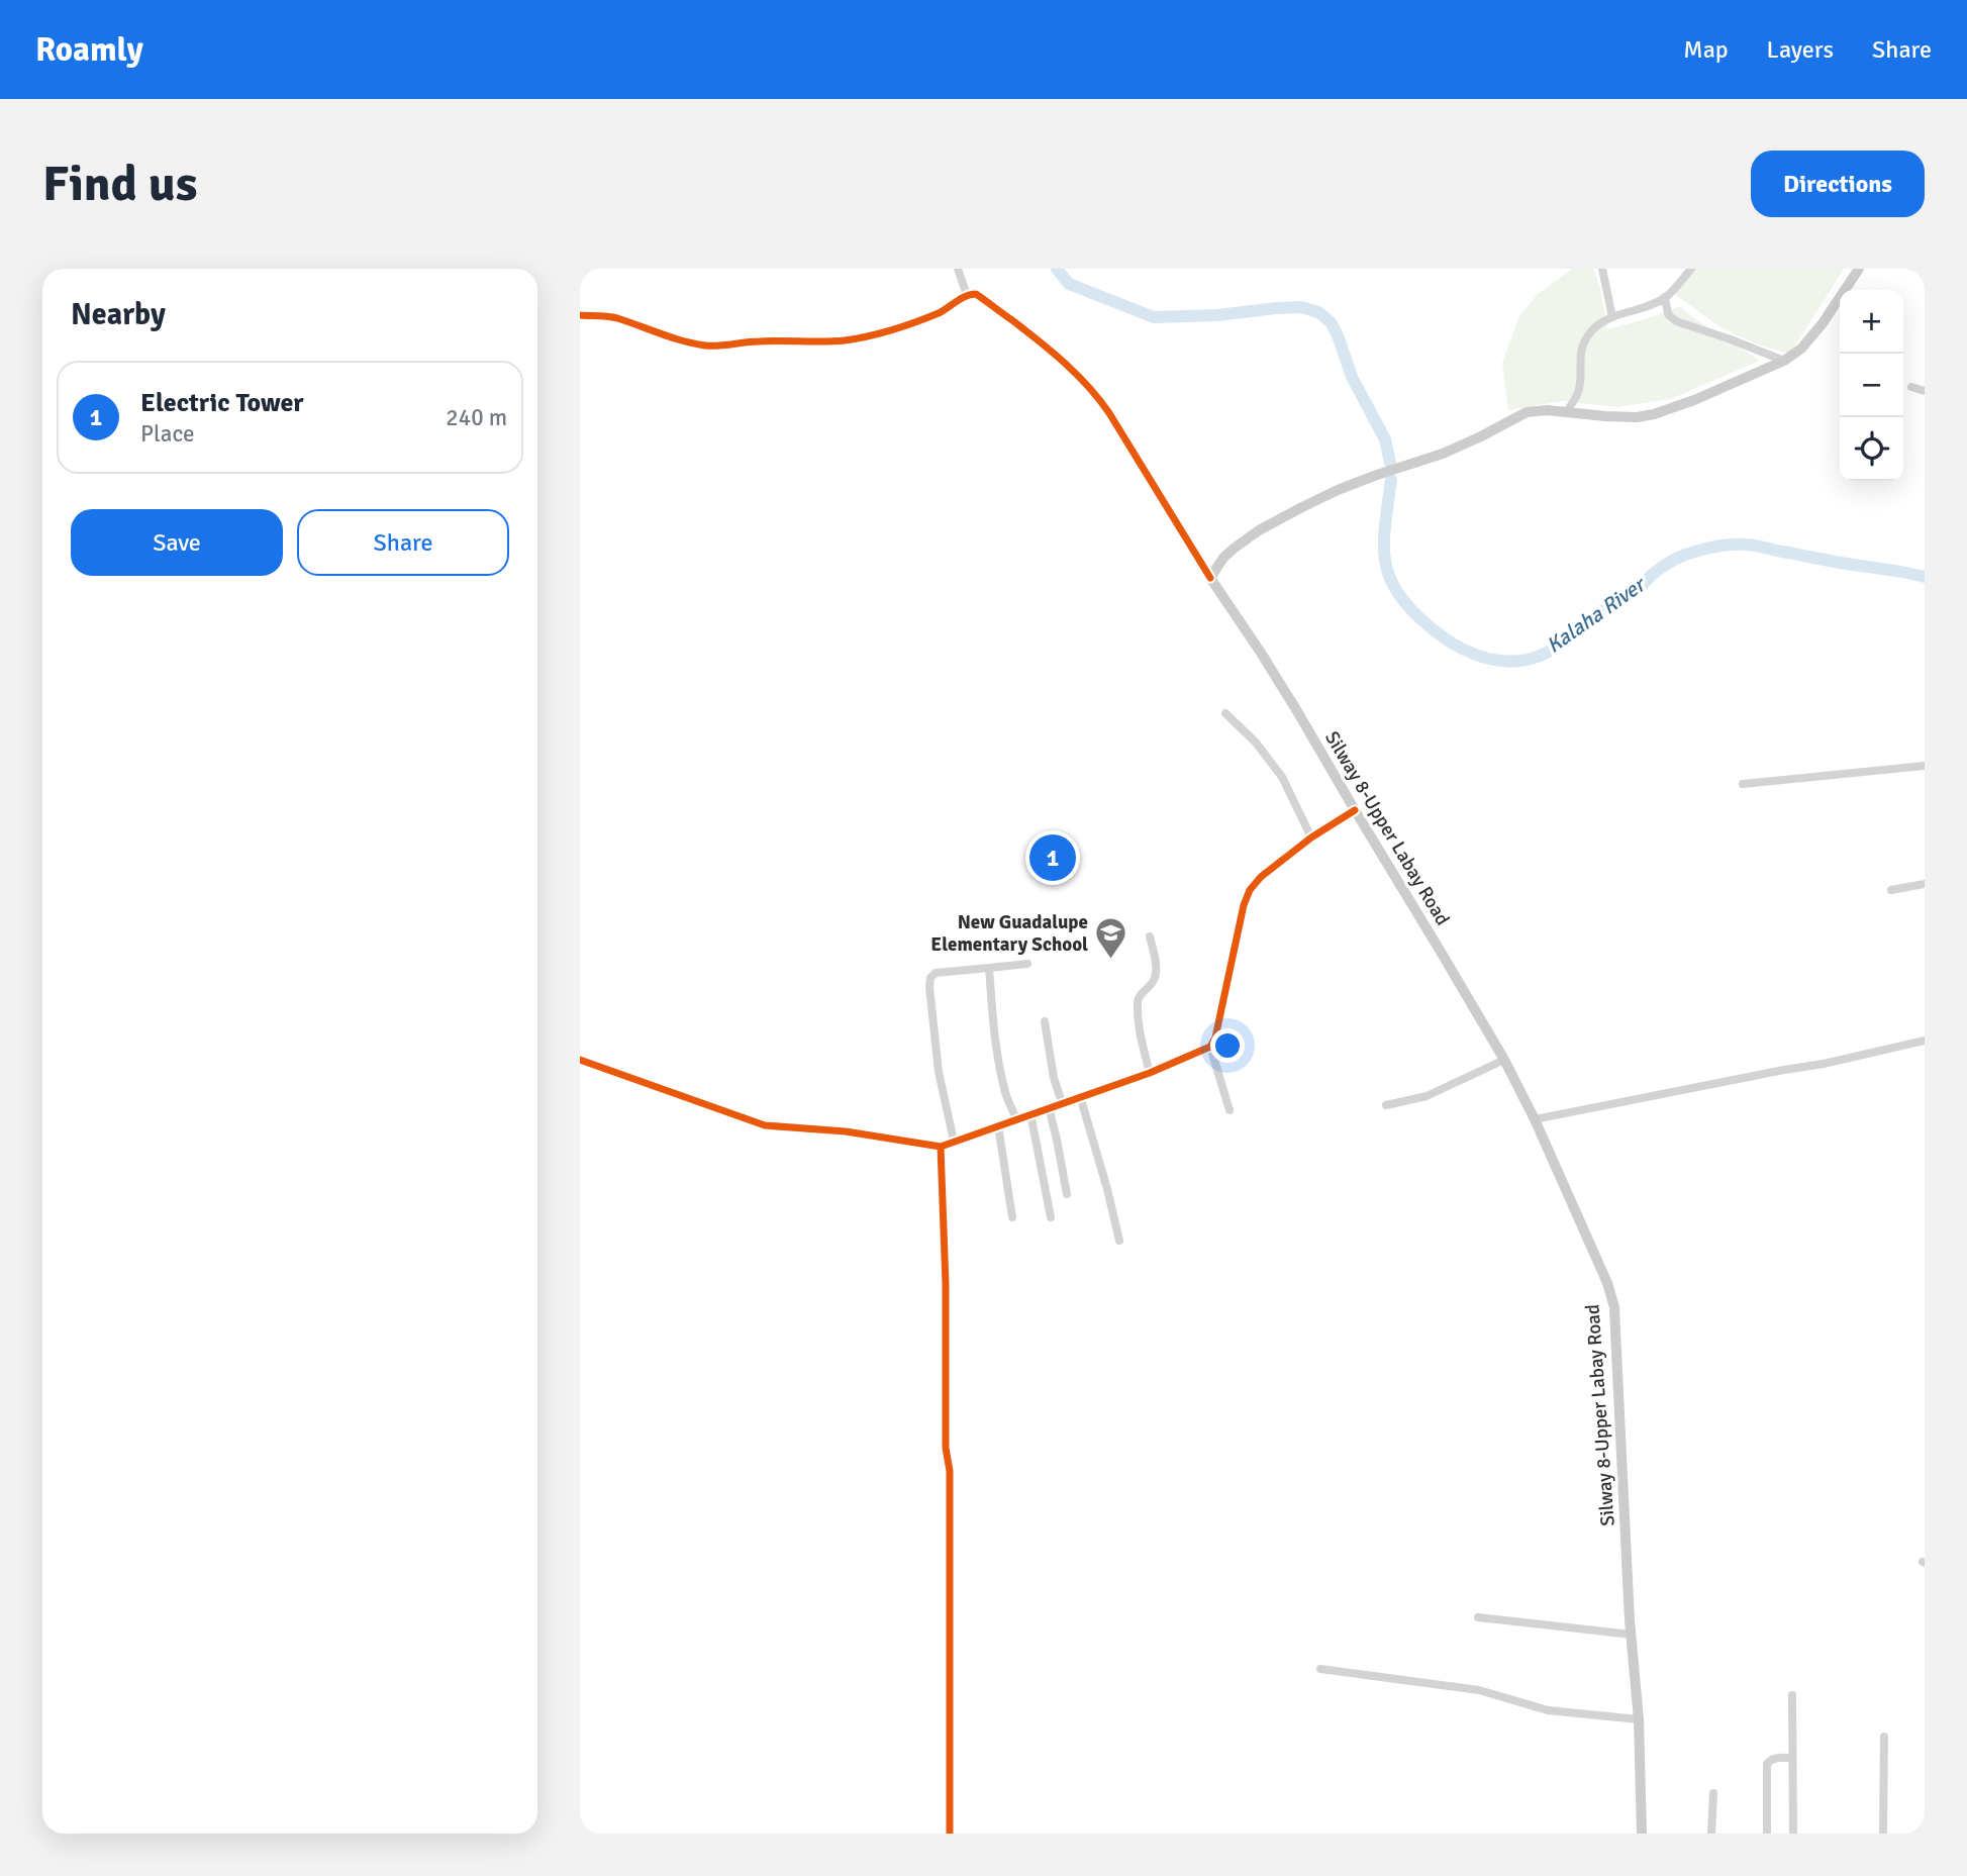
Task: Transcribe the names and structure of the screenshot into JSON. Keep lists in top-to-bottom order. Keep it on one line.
{"streets":{"main road":["Silway 8-Upper Labay Road"]},"water":["Kalaha River"],"places":{"school or university":["New Guadalupe Elementary School"]},"page":{"header":"Roamly","nav":["Map","Layers","Share"],"buttons":["Directions",["Save","Share"]],"title":"Find us","heading":"Nearby","map_buttons":["+","−"],"list":[{"mark":"1","name":"Electric Tower","note":"Place","value":"240 m"}],"pins":"1"}}
